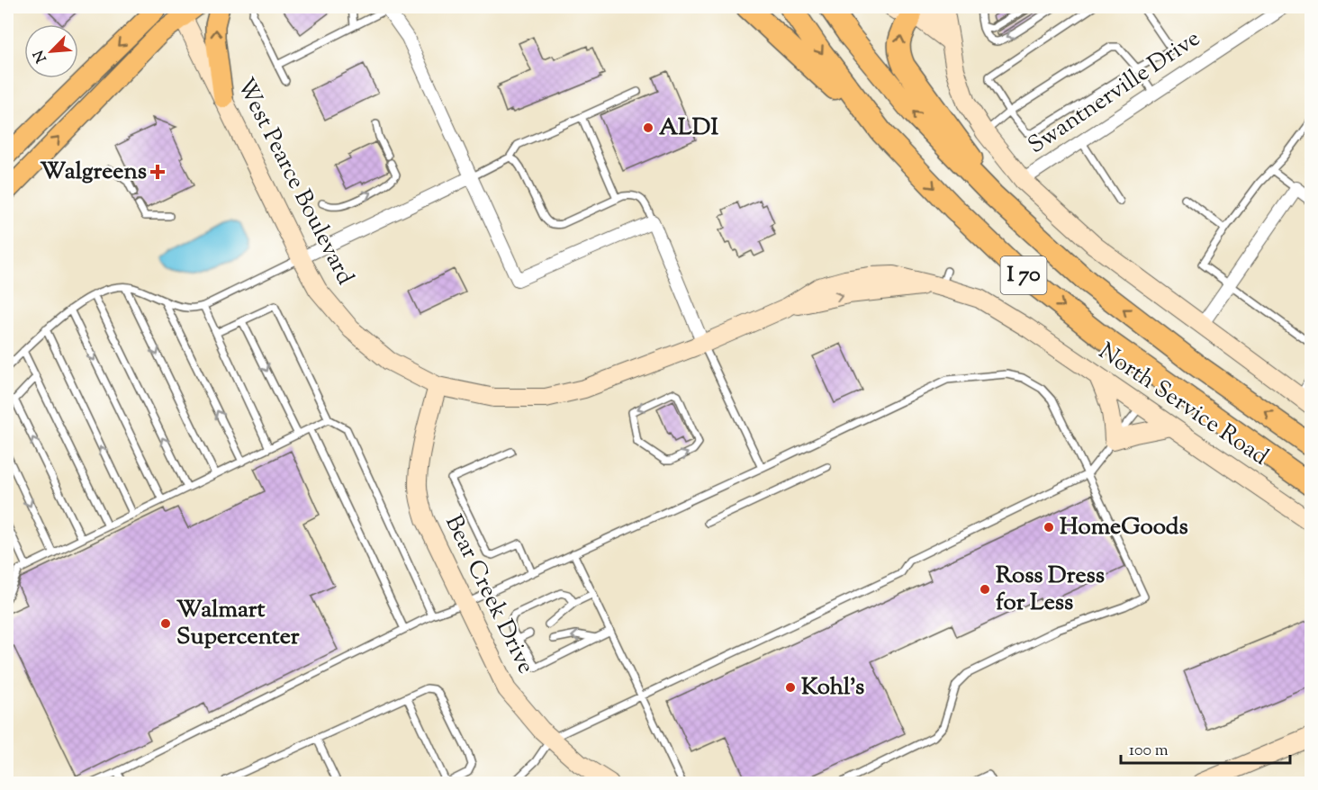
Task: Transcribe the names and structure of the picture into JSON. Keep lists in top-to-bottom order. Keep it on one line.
{"streets":{"highway":["I 70"],"street":["Swantnerville Drive","West Pearce Boulevard","North Service Road","Bear Creek Drive"]},"crossings":[["West Pearce Boulevard","North Service Road"],["West Pearce Boulevard","Bear Creek Drive"]],"places":{"other":["ALDI","HomeGoods","Ross Dress for Less","Walmart Supercenter","Kohl's"],"health":["Walgreens"]},"scale_bar":"100 m","north":"bottom left"}
